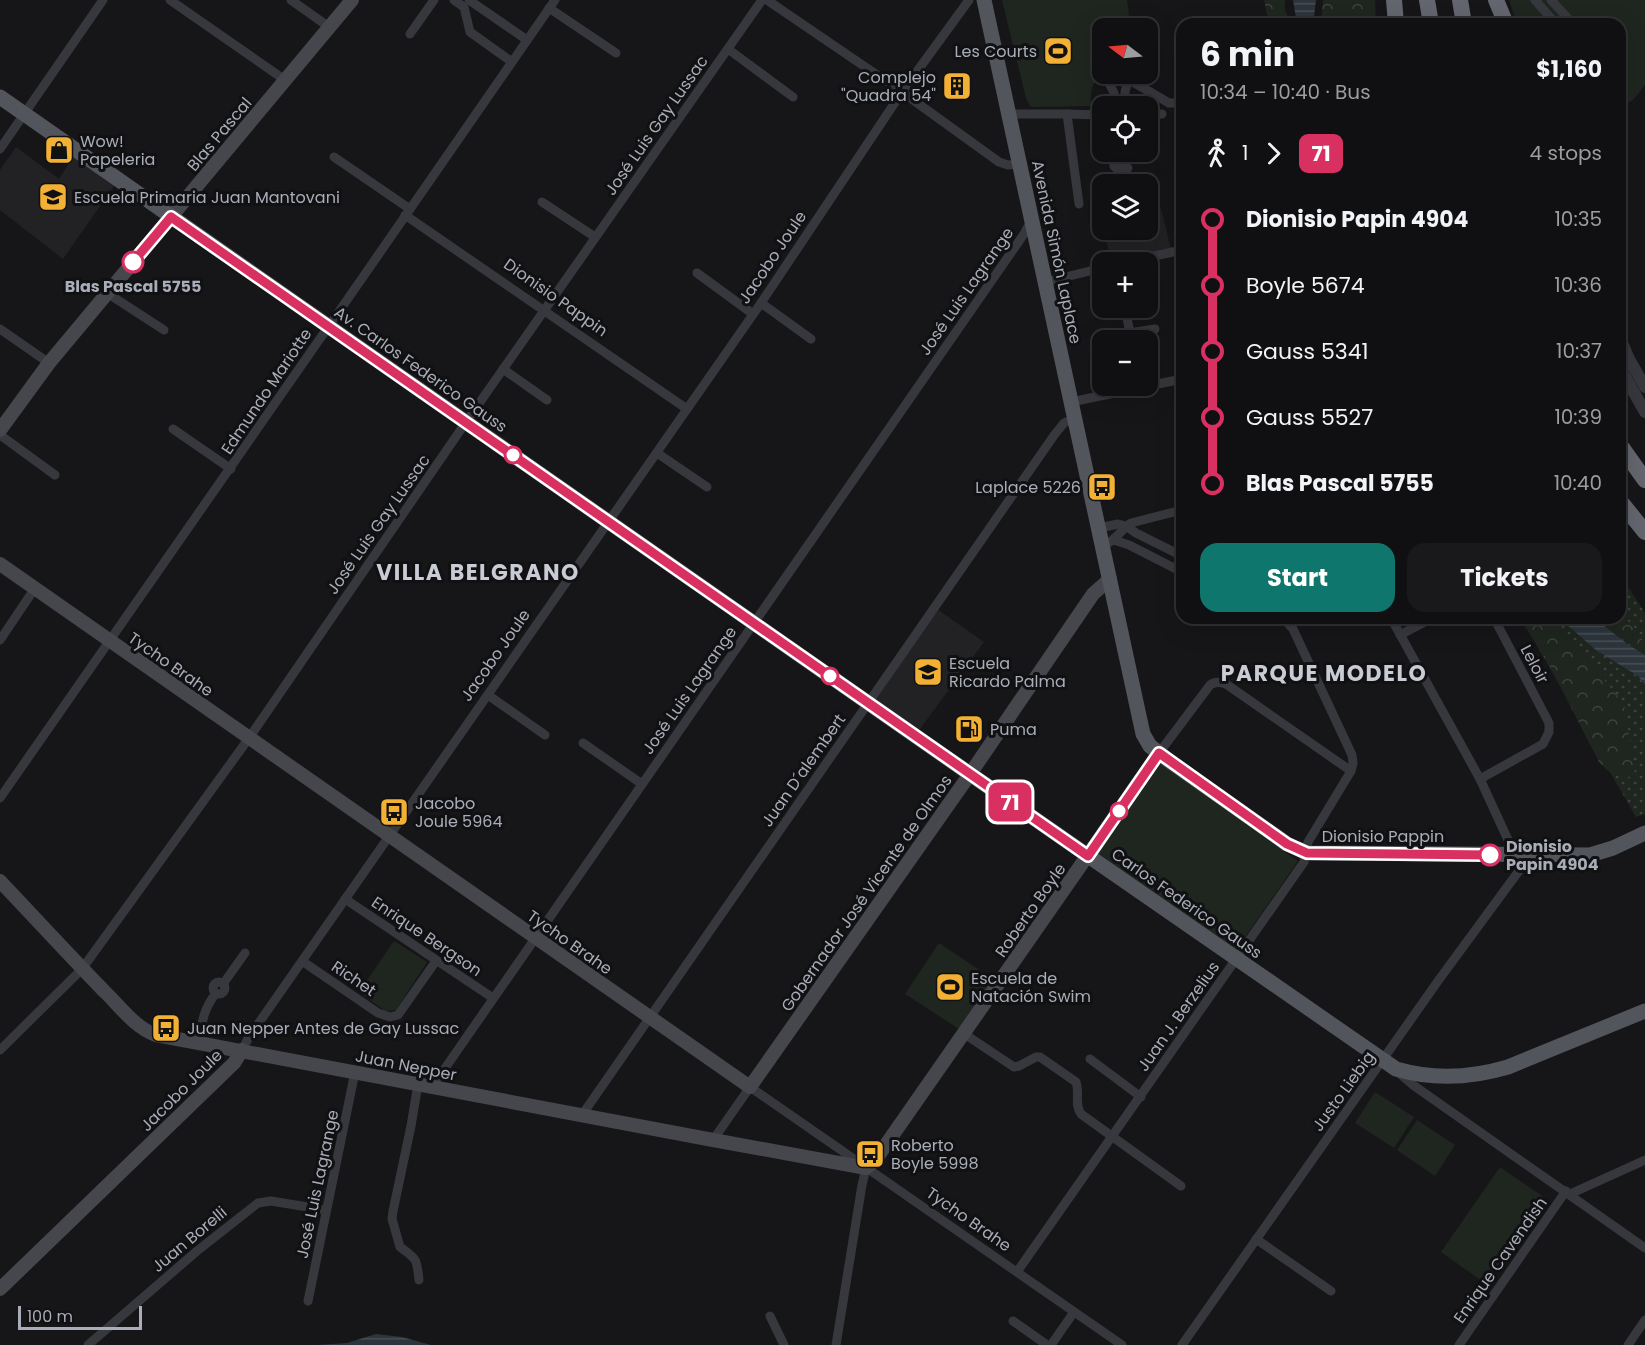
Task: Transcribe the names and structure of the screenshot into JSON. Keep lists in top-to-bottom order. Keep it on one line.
{"streets":{"main road":["Blas Pascal","Avenida Simón Laplace","Jacobo Joule","Dionisio Pappin","Av. Carlos Federico Gauss","Tycho Brahe","Gobernador José Vicente de Olmos","Carlos Federico Gauss","Roberto Boyle","Juan Nepper"],"street":["José Luis Gay Lussac","José Luis Lagrange","Edmundo Mariotte","Leloir","Juan D´alembert","Enrique Bergson","Richet","Juan J. Berzelius","Justo Liebig","Juan Borelli","Enrique Cavendish"]},"crossings":[["José Luis Gay Lussac","Dionisio Pappin"],["José Luis Gay Lussac","Av. Carlos Federico Gauss"],["José Luis Gay Lussac","Tycho Brahe"],["José Luis Gay Lussac","Juan Nepper"],["Blas Pascal","Av. Carlos Federico Gauss"],["Avenida Simón Laplace","José Luis Lagrange"],["Avenida Simón Laplace","Dionisio Pappin"],["Avenida Simón Laplace","Juan D´alembert"],["Avenida Simón Laplace","Gobernador José Vicente de Olmos"],["Avenida Simón Laplace","Roberto Boyle"],["Jacobo Joule","Dionisio Pappin"],["Jacobo Joule","Av. Carlos Federico Gauss"],["Jacobo Joule","Tycho Brahe"],["Jacobo Joule","Enrique Bergson"],["Jacobo Joule","Richet"],["Jacobo Joule","Juan Nepper"],["José Luis Lagrange","Av. Carlos Federico Gauss"],["José Luis Lagrange","Tycho Brahe"],["José Luis Lagrange","Enrique Bergson"],["José Luis Lagrange","Juan Nepper"],["José Luis Lagrange","Juan Borelli"],["Dionisio Pappin","Edmundo Mariotte"],["Dionisio Pappin","Roberto Boyle"],["Dionisio Pappin","Juan J. Berzelius"],["Dionisio Pappin","Justo Liebig"],["Av. Carlos Federico Gauss","Edmundo Mariotte"],["Av. Carlos Federico Gauss","Juan D´alembert"],["Av. Carlos Federico Gauss","Gobernador José Vicente de Olmos"],["Av. Carlos Federico Gauss","Carlos Federico Gauss"],["Edmundo Mariotte","Tycho Brahe"],["Tycho Brahe","Juan D´alembert"],["Tycho Brahe","Gobernador José Vicente de Olmos"],["Tycho Brahe","Roberto Boyle"],["Tycho Brahe","Juan J. Berzelius"],["Tycho Brahe","Juan Nepper"],["Juan D´alembert","Juan Nepper"],["Gobernador José Vicente de Olmos","Carlos Federico Gauss"],["Gobernador José Vicente de Olmos","Juan Nepper"],["Carlos Federico Gauss","Roberto Boyle"],["Carlos Federico Gauss","Juan J. Berzelius"],["Carlos Federico Gauss","Justo Liebig"],["Carlos Federico Gauss","Enrique Cavendish"],["Roberto Boyle","Juan Nepper"],["Enrique Bergson","Richet"]],"districts":["VILLA BELGRANO","PARQUE MODELO"],"places":{"sports":["Les Courts","Escuela de Natación Swim"],"building":["Complejo \"Quadra 54\""],"shop":["Wow! Papeleria"],"school or university":["Escuela Primaria Juan Mantovani","Escuela Ricardo Palma"],"other":["Blas Pascal 5755","Dionisio Papin 4904"],"bus stop":["Laplace 5226","Jacobo Joule 5964","Juan Nepper Antes de Gay Lussac","Roberto Boyle 5998"],"fuel station":["Puma"]},"lines":["bus line 71"],"scale_bar":"100 m","north":"left","page":{"on_map":"71","map_buttons":["+","−"],"heading":["6 min","10:34 – 10:40 · Bus","$1,160"],"legs":["1","71","4 stops"],"list":[{"name":"Dionisio Papin 4904","value":"10:35"},{"name":"Boyle 5674","value":"10:36"},{"name":"Gauss 5341","value":"10:37"},{"name":"Gauss 5527","value":"10:39"},{"name":"Blas Pascal 5755","value":"10:40"}],"buttons":["Start","Tickets"],"scale":"100 m"}}
